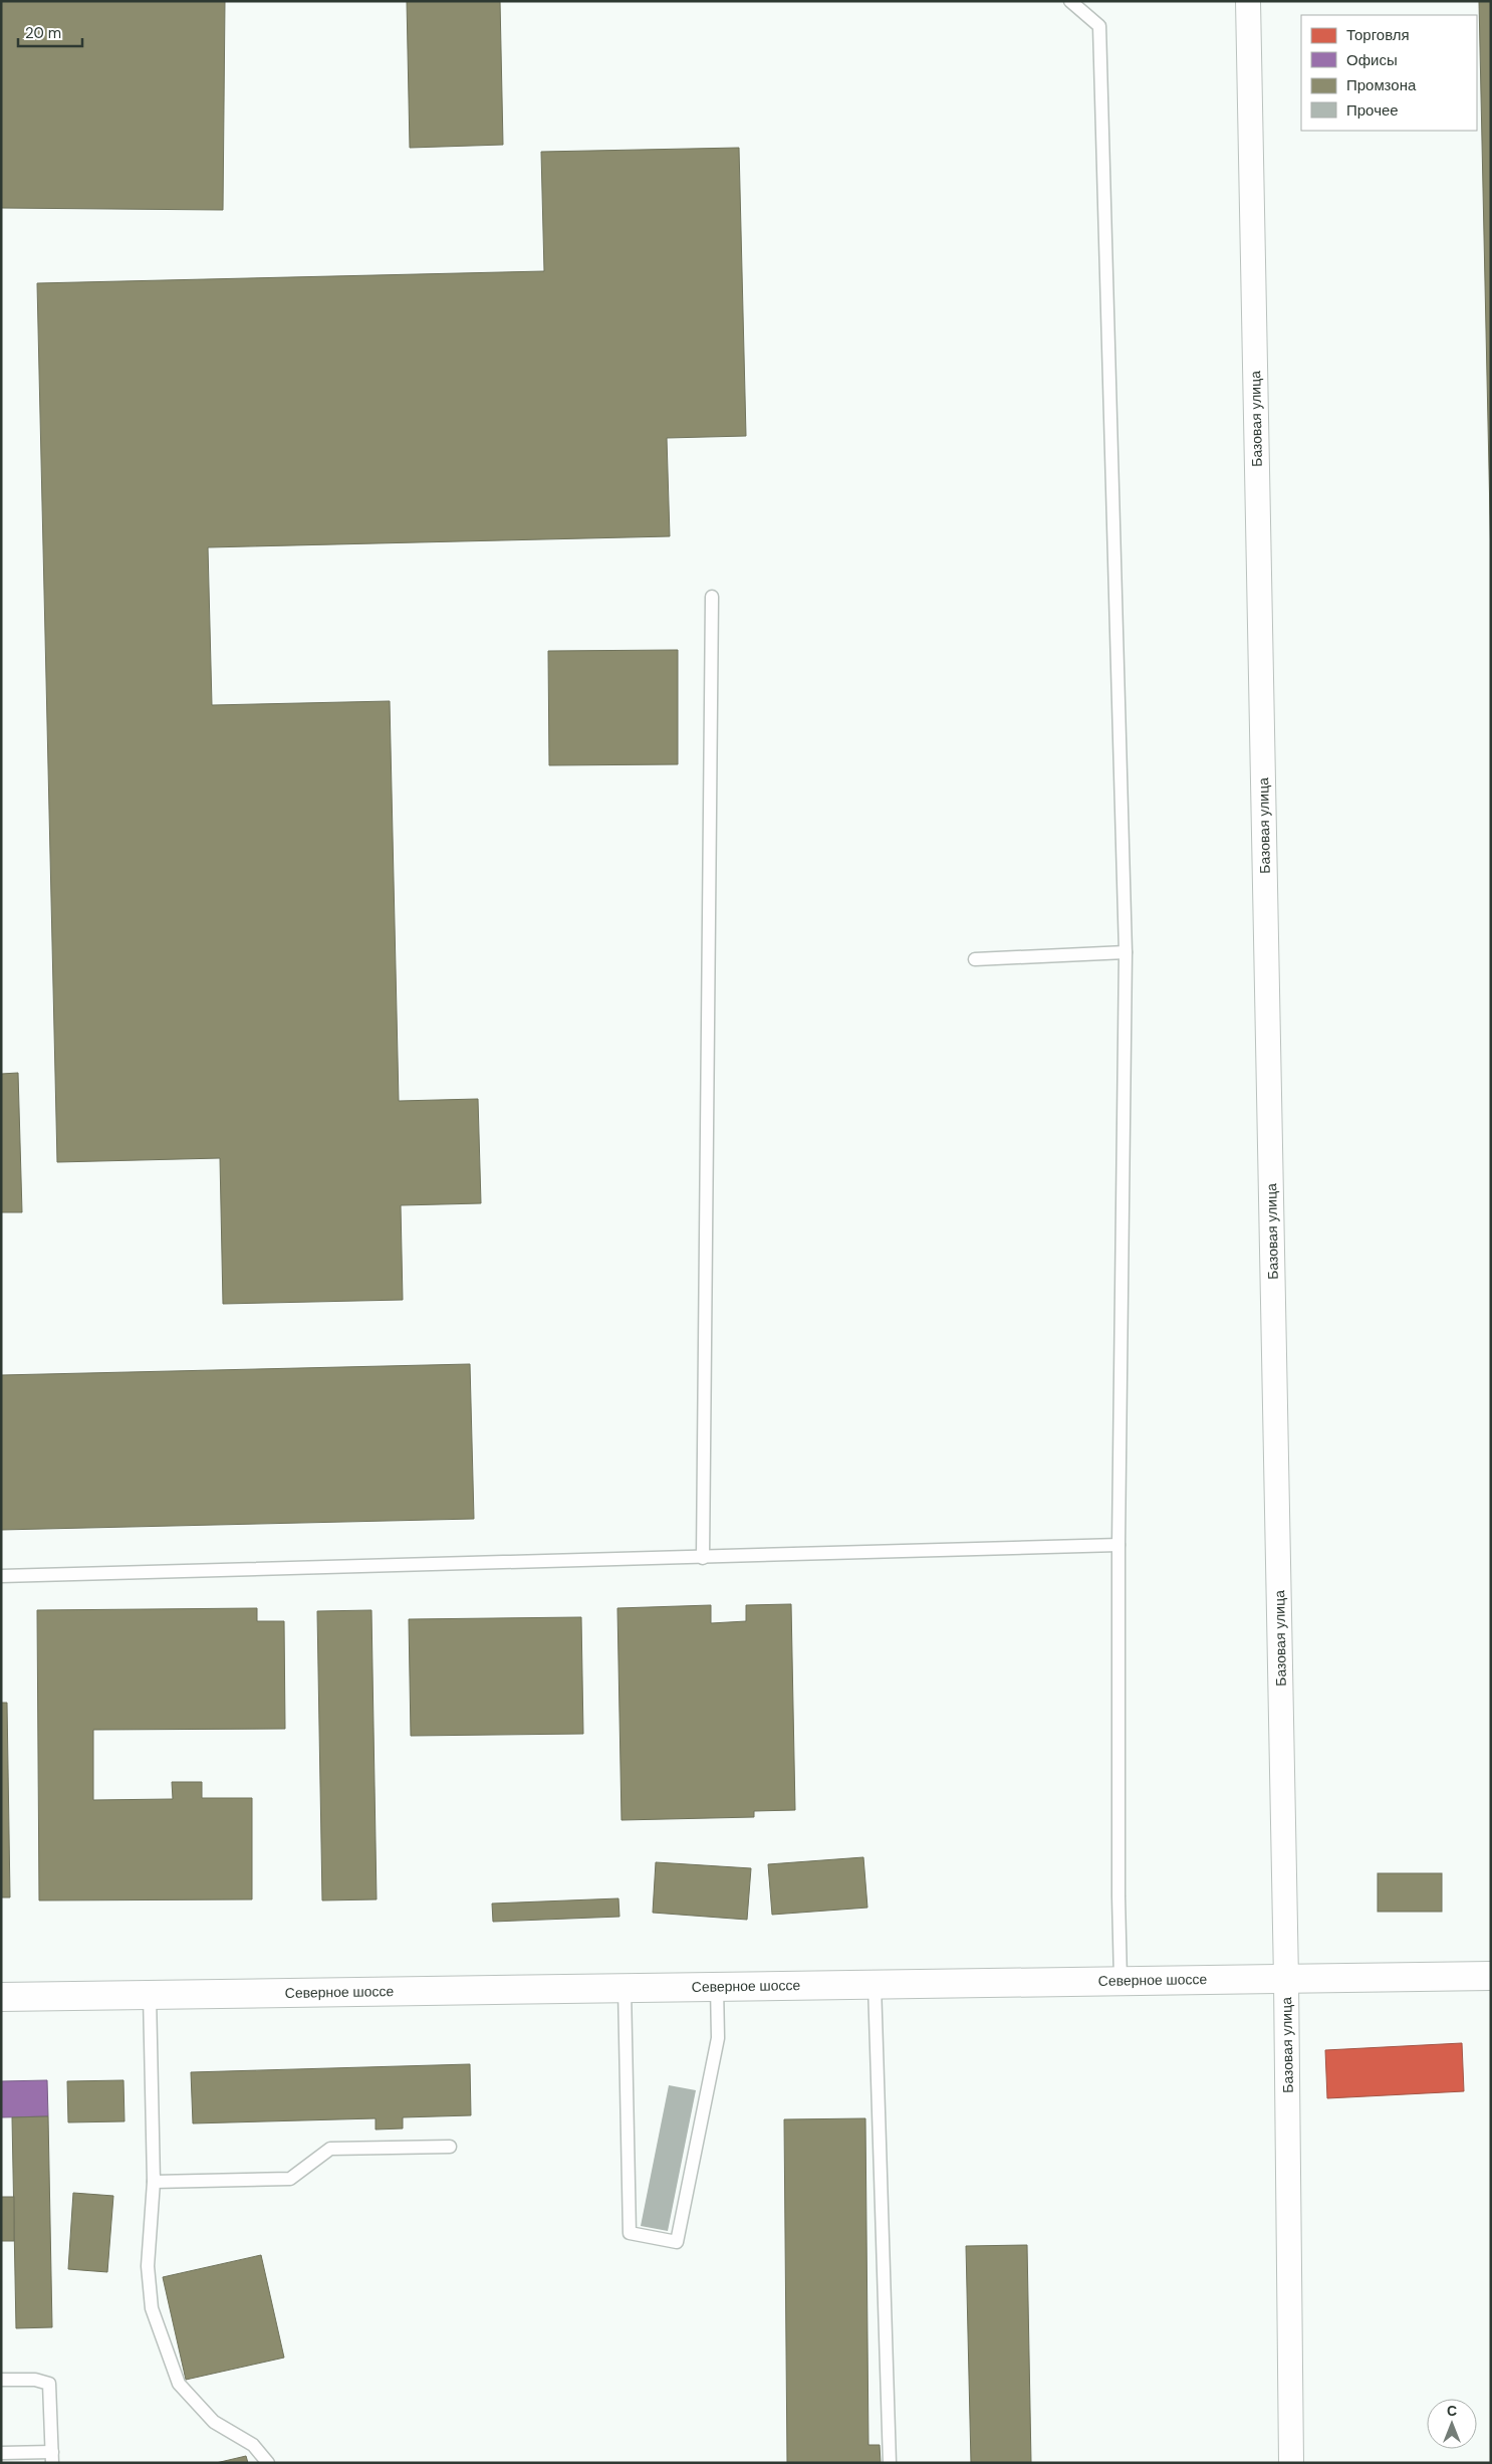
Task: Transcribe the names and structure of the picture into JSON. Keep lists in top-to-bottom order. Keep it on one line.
{"streets":{"main road":["Северное шоссе"],"street":["Базовая улица"]},"crossings":[["Базовая улица","Северное шоссе"]],"legend":["Торговля","Офисы","Промзона","Прочее"],"scale_bar":"20 m","north":"top"}
